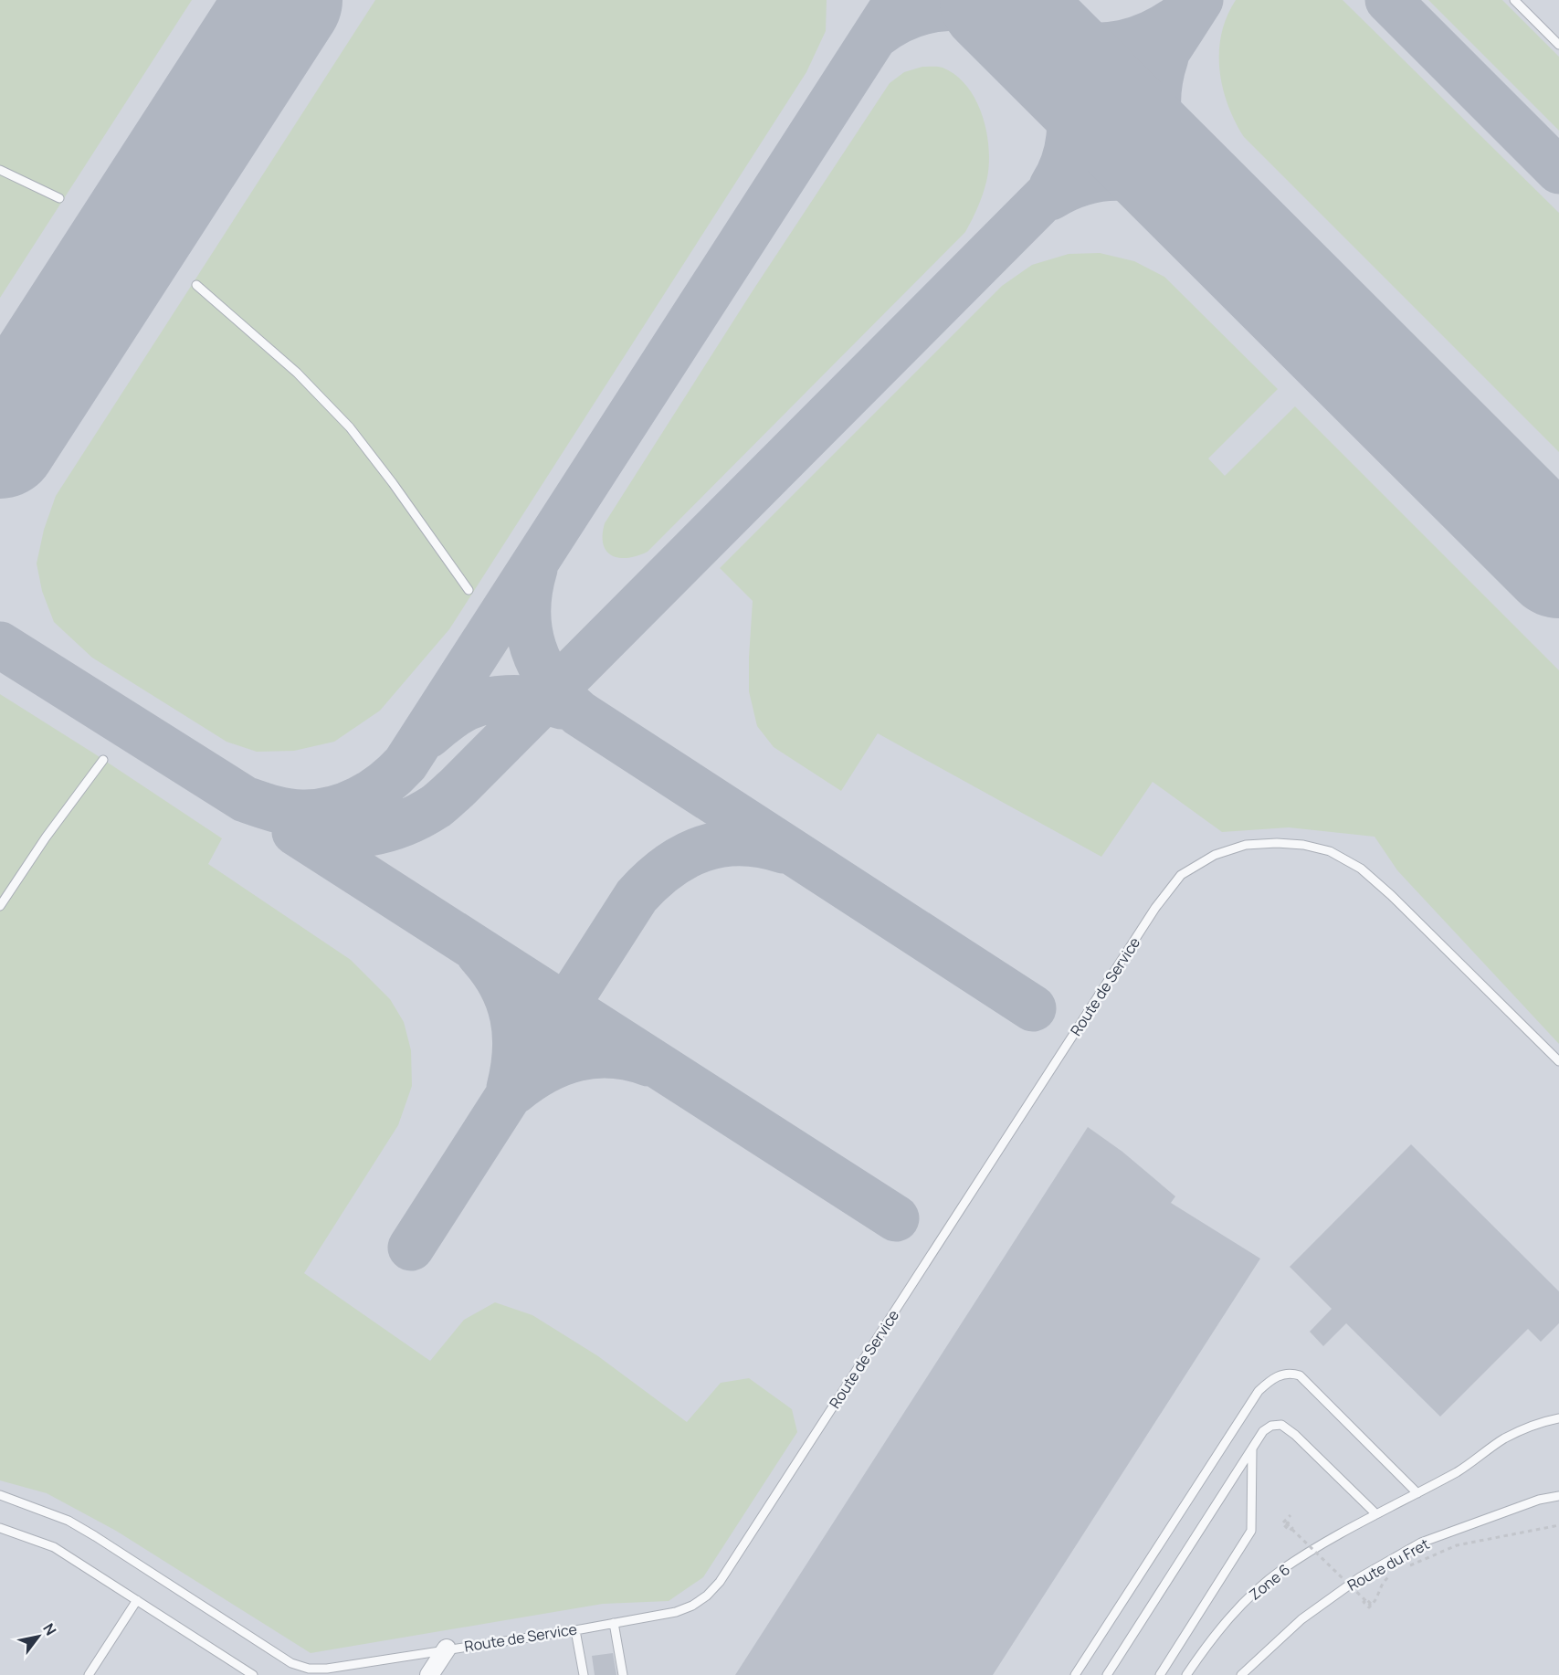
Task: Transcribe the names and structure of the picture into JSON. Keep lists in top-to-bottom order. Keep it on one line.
{"streets":{"lane":["Route de Service","Route du Fret","Zone 6"]},"north":"top right"}
